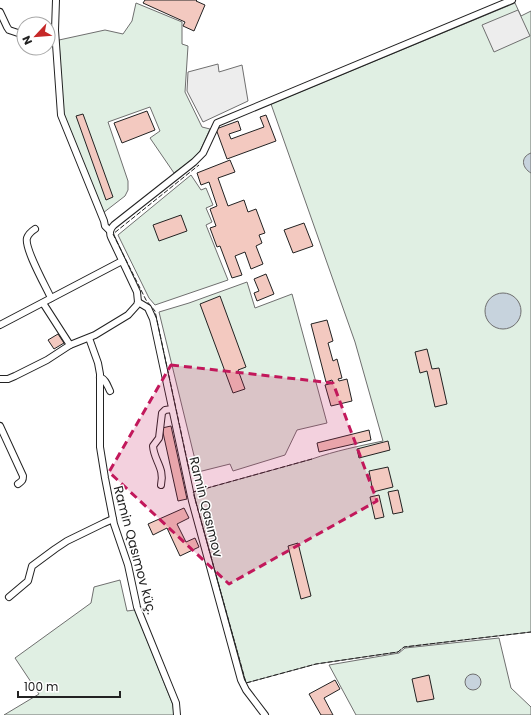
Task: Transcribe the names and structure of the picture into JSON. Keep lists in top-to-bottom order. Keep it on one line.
{"streets":{"street":["Ramin Qasımov","Ramin Qasımov küç."]},"scale_bar":"100 m","north":"bottom left"}
